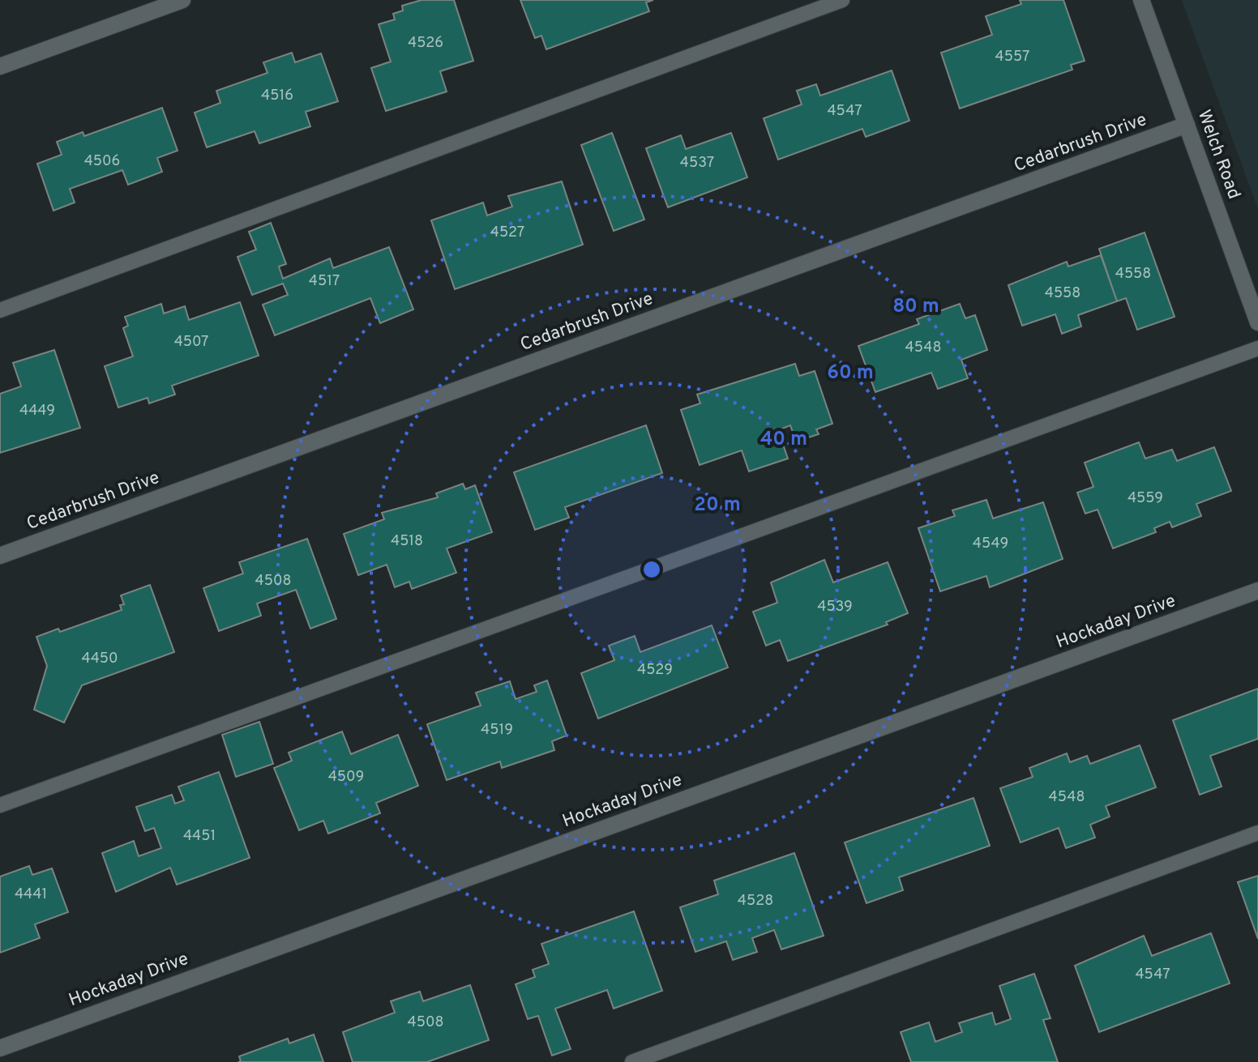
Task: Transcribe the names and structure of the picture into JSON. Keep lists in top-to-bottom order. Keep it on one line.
{"streets":{"street":["Cedarbrush Drive","Welch Road","Hockaday Drive"]},"crossings":[["Cedarbrush Drive","Welch Road"]],"house_numbers":["4526","4557","4516","4547","4506","4537","4527","4558","4517","4558","4507","4548","4449","4559","4518","4549","4508","4539","4450","4529","4519","4509","4548","4451","4441","4528","4547","4508"],"rings":["80 m","60 m","40 m","20 m"]}
